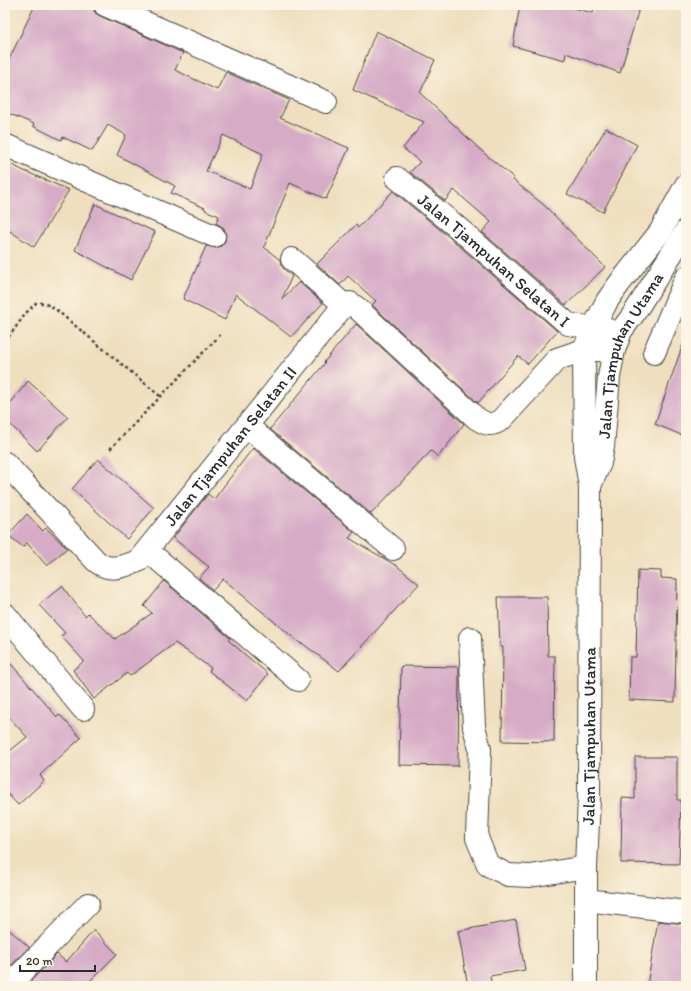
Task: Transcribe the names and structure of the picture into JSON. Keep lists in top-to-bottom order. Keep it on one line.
{"streets":{"street":["Jalan Tjampuhan Selatan I","Jalan Tjampuhan Utama","Jalan Tjampuhan Selatan II"]},"crossings":[["Jalan Tjampuhan Selatan I","Jalan Tjampuhan Utama"]],"scale_bar":"20 m"}
